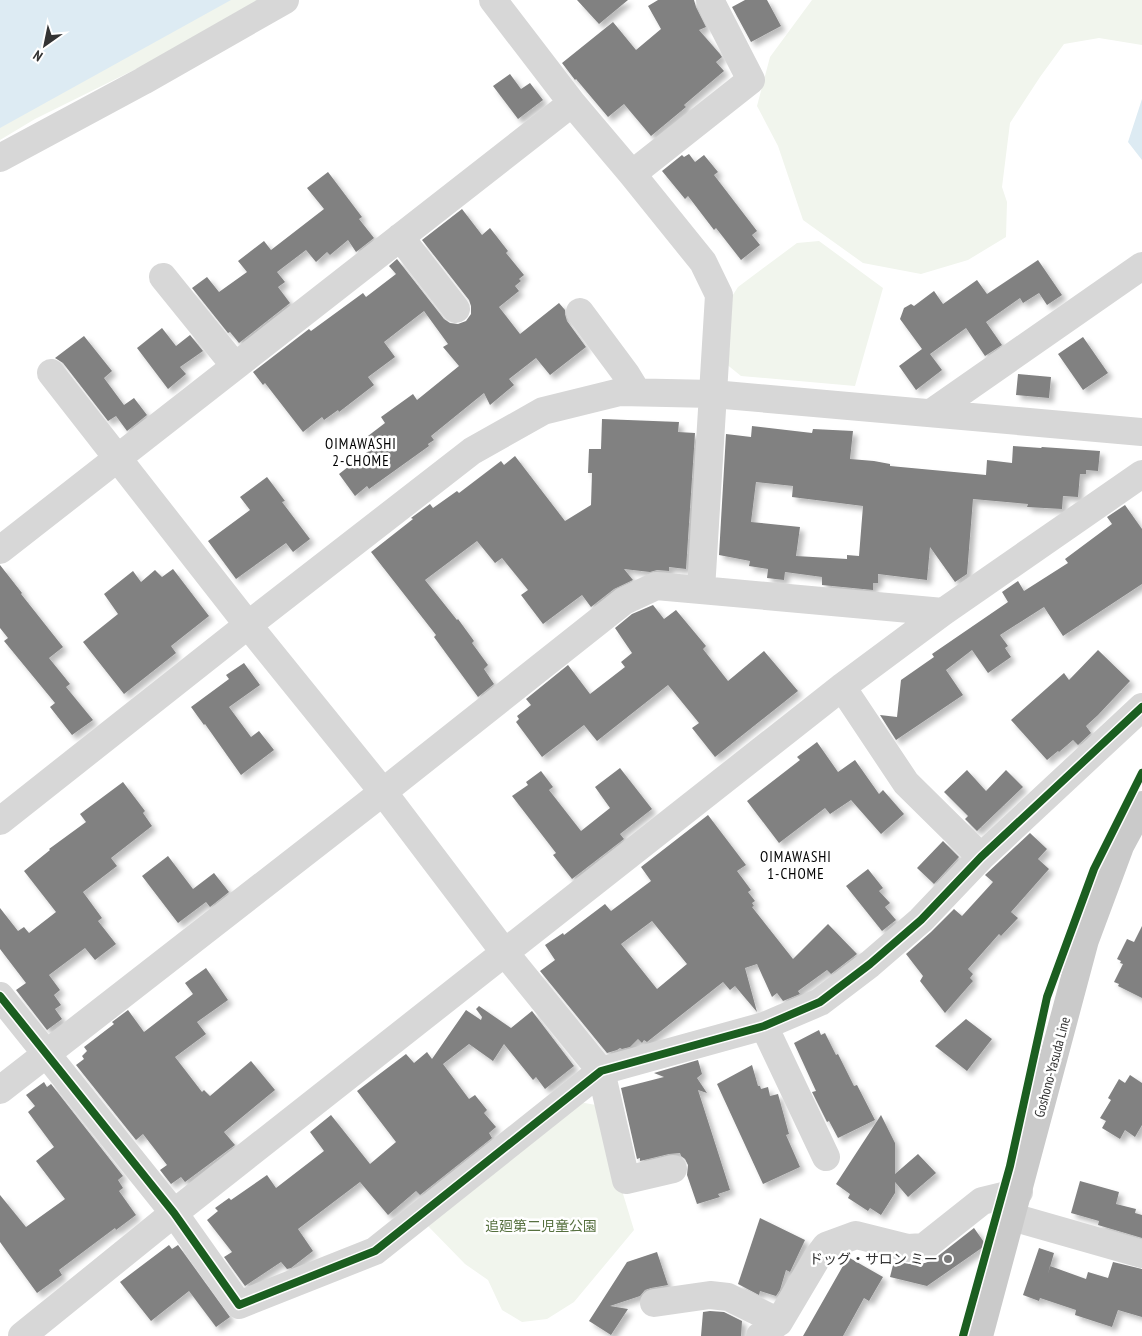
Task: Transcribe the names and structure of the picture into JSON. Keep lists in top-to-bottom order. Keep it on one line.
{"streets":{"main road":["Goshono-Yasuda Line"]},"districts":["OIMAWASHI 2-CHOME","OIMAWASHI 1-CHOME"],"parks":["追廻第二児童公園"],"places":["ドッグ・サロン ミー"],"north":"bottom left"}
